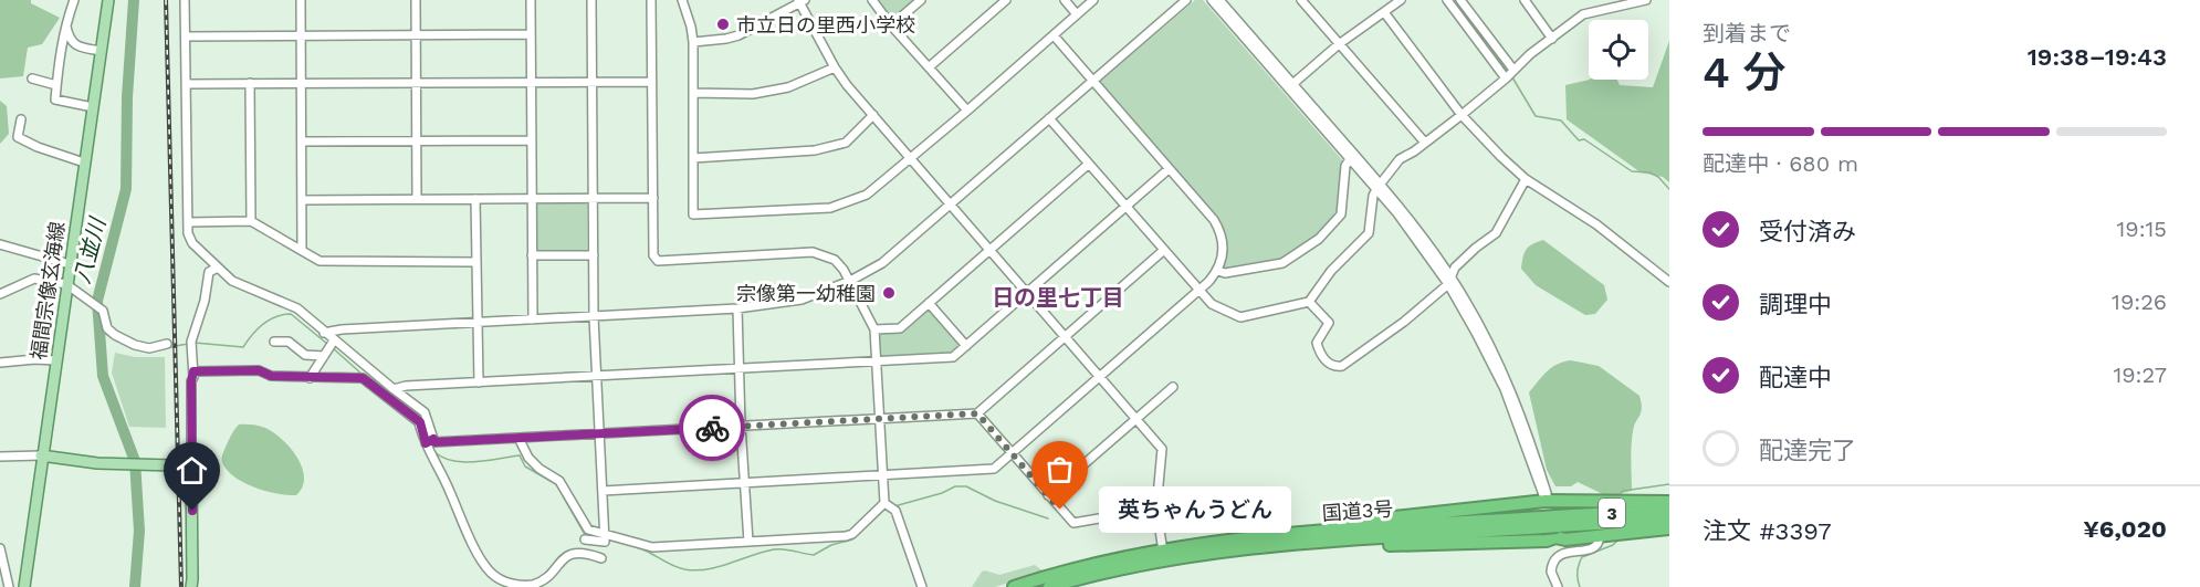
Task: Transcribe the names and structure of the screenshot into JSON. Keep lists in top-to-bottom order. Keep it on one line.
{"streets":{"highway":["国道3号","3"],"main road":["福間宗像玄海線"]},"districts":["日の里七丁目"],"water":["八並川"],"places":["市立日の里西小学校","宗像第一幼稚園","英ちゃんうどん"],"page":{"heading":["4 分","到着まで","19:38–19:43"],"panel":["注文 #3397","¥6,020"],"bar":"配達中 · 680 m","list":[["受付済み","19:15"],["調理中","19:26"],["配達中","19:27"],"配達完了"],"bubble":"英ちゃんうどん"}}
